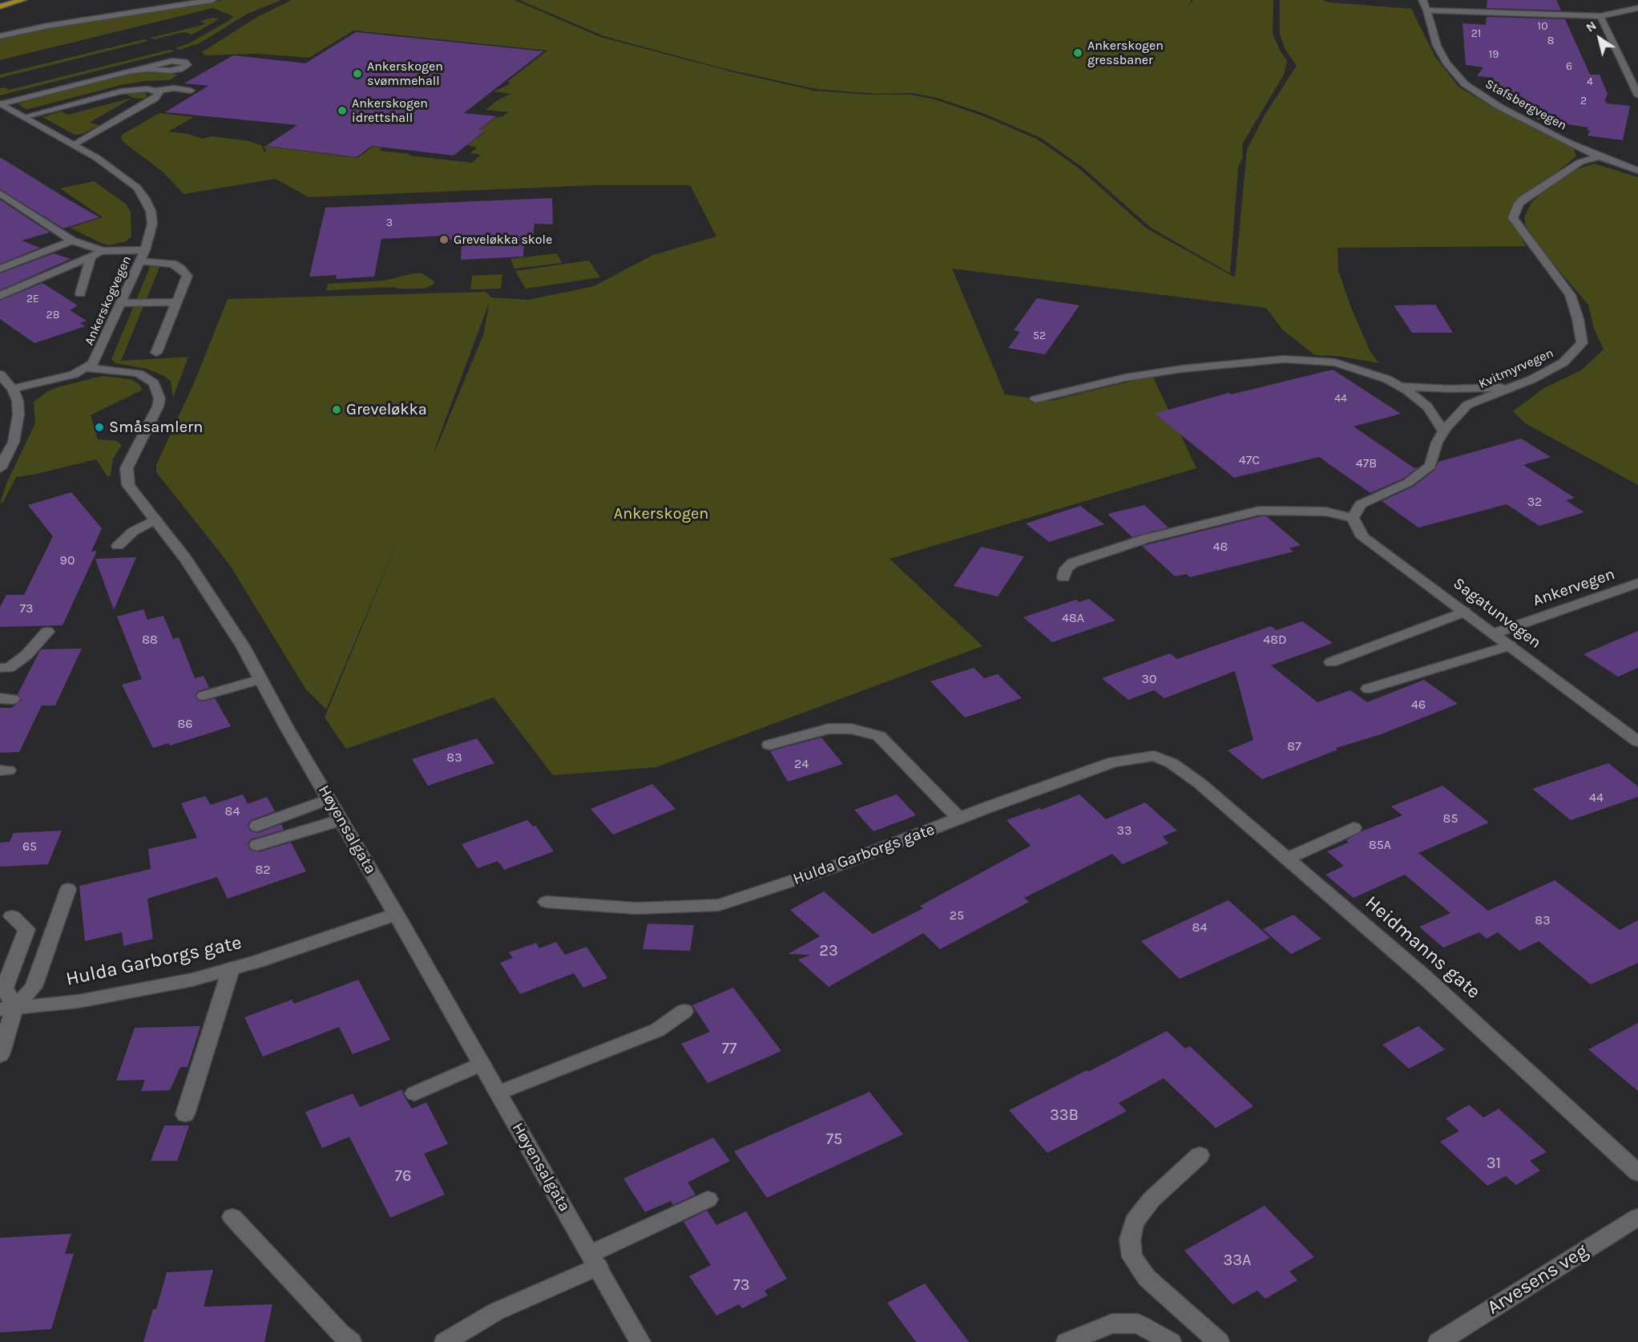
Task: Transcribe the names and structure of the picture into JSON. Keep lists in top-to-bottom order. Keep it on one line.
{"streets":{"street":["Stafsbergvegen","Ankerskogvegen","Kvitmyrvegen","Ankervegen","Sagatunvegen","Høyensalgata","Hulda Garborgs gate","Heidmanns gate","Arvesens veg"]},"crossings":[["Stafsbergvegen","Kvitmyrvegen"],["Ankerskogvegen","Høyensalgata"],["Kvitmyrvegen","Sagatunvegen"],["Ankervegen","Sagatunvegen"],["Høyensalgata","Hulda Garborgs gate"],["Hulda Garborgs gate","Heidmanns gate"]],"parks":["Ankerskogen"],"places":["Ankerskogen gressbaner","Ankerskogen svømmehall","Ankerskogen idrettshall","Greveløkka skole","Greveløkka","Småsamlern"],"house_numbers":["10","21","8","19","6","4","2","3","2E","2B","52","44","47C","47B","32","48","90","73","48A","88","48D","30","46","86","87","83","24","44","84","85","33","85A","65","82","25","83","84","23","77","33B","75","31","76","33A","73"],"north":"top left"}
